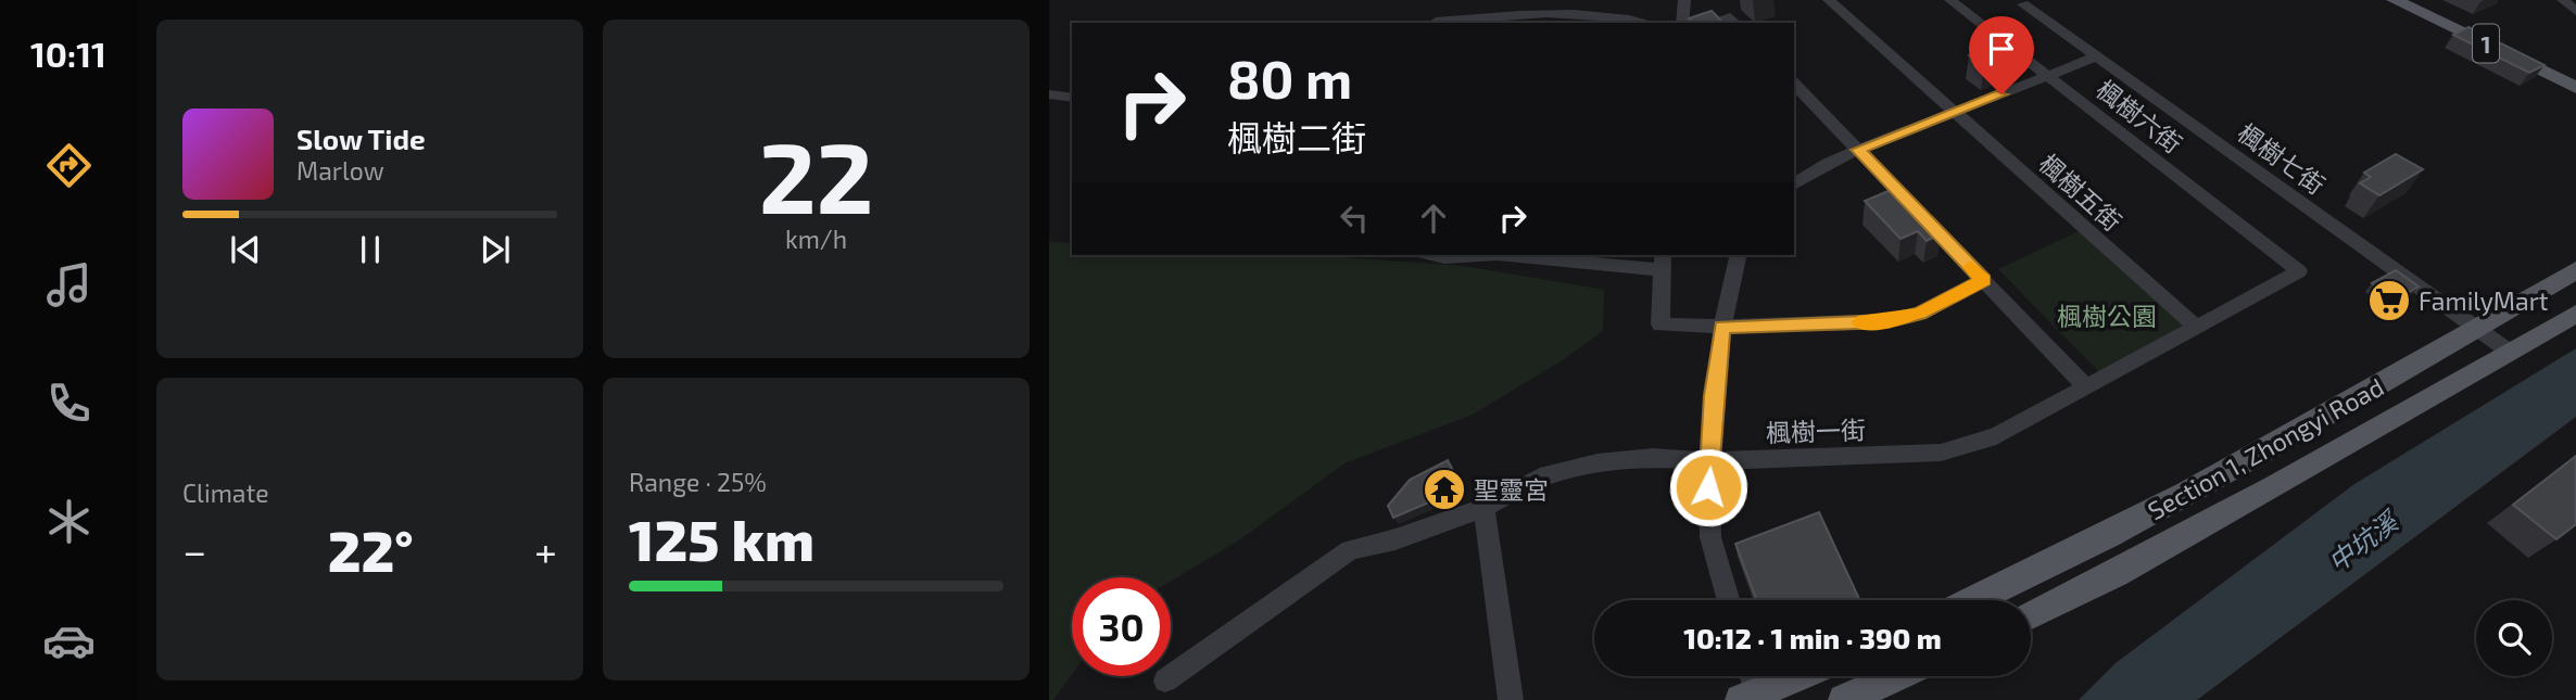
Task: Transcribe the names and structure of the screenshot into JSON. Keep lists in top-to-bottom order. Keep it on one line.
{"streets":{"main road":["1","Section 1, Zhongyi Road"],"street":["楓樹六街","楓樹七街","楓樹五街","楓樹一街"]},"crossings":[["楓樹六街","楓樹一街"],["楓樹七街","Section 1, Zhongyi Road"],["楓樹五街","楓樹一街"]],"water":["中坑溪"],"parks":["楓樹公園"],"places":{"supermarket":["FamilyMart"],"temple":["聖靈宮"]},"page":{"tabs":"10:11","tile":[["22","km/h"],"Climate",["Range · 25%","125 km"]],"turn":["80 m","楓樹二街"],"song":["Slow Tide","Marlow"],"heat":["−","22°","+"],"limit":"30","trip":"10:12 · 1 min · 390 m"}}
